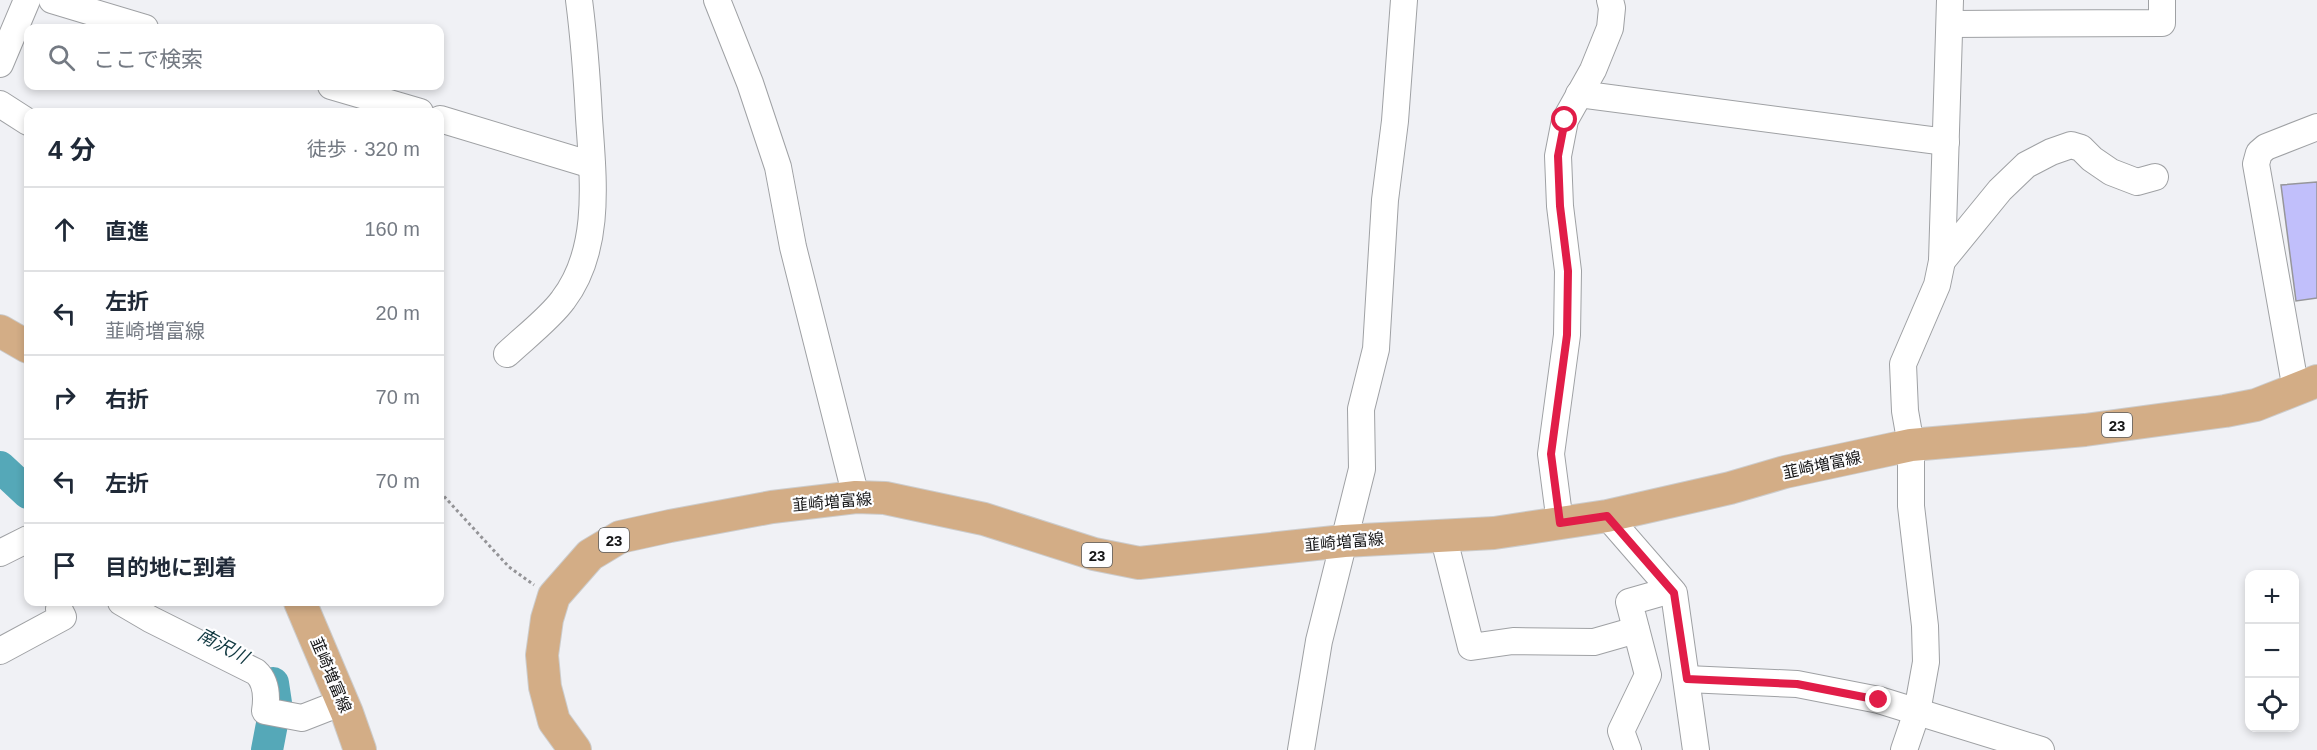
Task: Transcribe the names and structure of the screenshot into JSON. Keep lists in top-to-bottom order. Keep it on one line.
{"streets":{"main road":["23","韮崎増富線"]},"water":["南沢川"],"page":{"search":"ここで検索","heading":["4 分","徒歩 · 320 m"],"list":[["直進","160 m"],["左折","韮崎増富線","20 m"],["右折","70 m"],["左折","70 m"],"目的地に到着"],"map_buttons":["+","−"]}}
